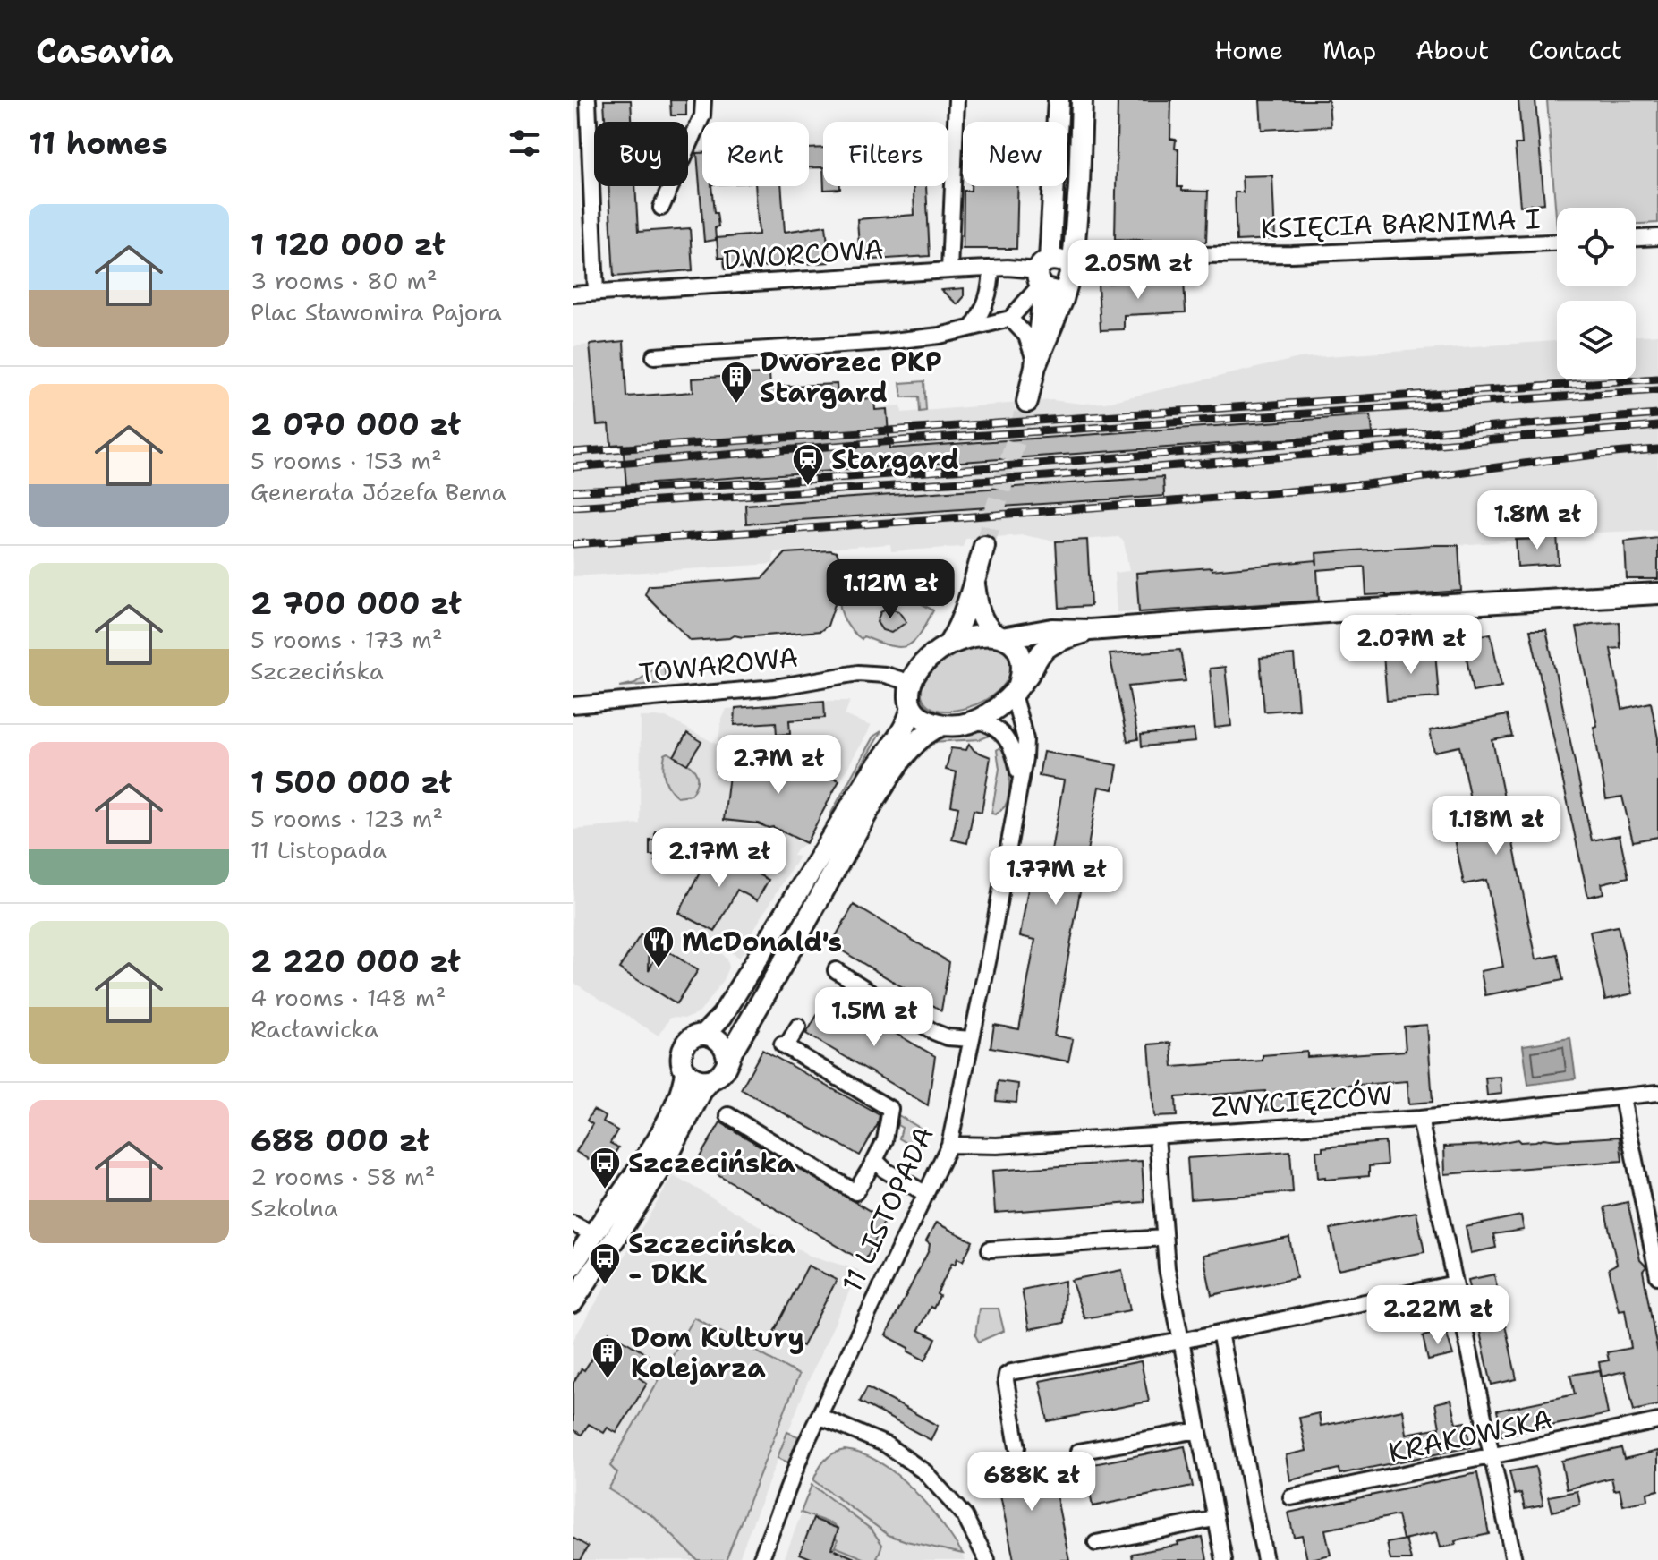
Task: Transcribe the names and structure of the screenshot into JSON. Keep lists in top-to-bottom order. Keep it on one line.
{"streets":{"street":["KSIĘCIA BARNIMA I","DWORCOWA","TOWAROWA","ZWYCIĘZCÓW","11 LISTOPADA","KRAKOWSKA"]},"crossings":[["TOWAROWA","11 LISTOPADA"],["ZWYCIĘZCÓW","11 LISTOPADA"]],"places":{"building":["Dworzec PKP Stargard","Dom Kultury Kolejarza"],"station":["Stargard"],"restaurant":["McDonald's"],"bus stop":["Szczecińska","Szczecińska - DKK"]},"page":{"header":"Casavia","nav":["Home","Map","About","Contact"],"heading":"11 homes","chip":["Buy","Rent","Filters","New"],"list":[{"name":"1 120 000 zł","note":"3 rooms · 80 m² · Plac Sławomira Pajora"},{"name":"2 070 000 zł","note":"5 rooms · 153 m² · Generała Józefa Bema"},{"name":"2 700 000 zł","note":"5 rooms · 173 m² · Szczecińska"},{"name":"1 500 000 zł","note":"5 rooms · 123 m² · 11 Listopada"},{"name":"2 220 000 zł","note":"4 rooms · 148 m² · Racławicka"},{"name":"688 000 zł","note":"2 rooms · 58 m² · Szkolna"}],"price":["2.05M zł","1.8M zł","1.12M zł","2.07M zł","2.7M zł","1.18M zł","2.17M zł","1.77M zł","1.5M zł","2.22M zł","688K zł"]}}
